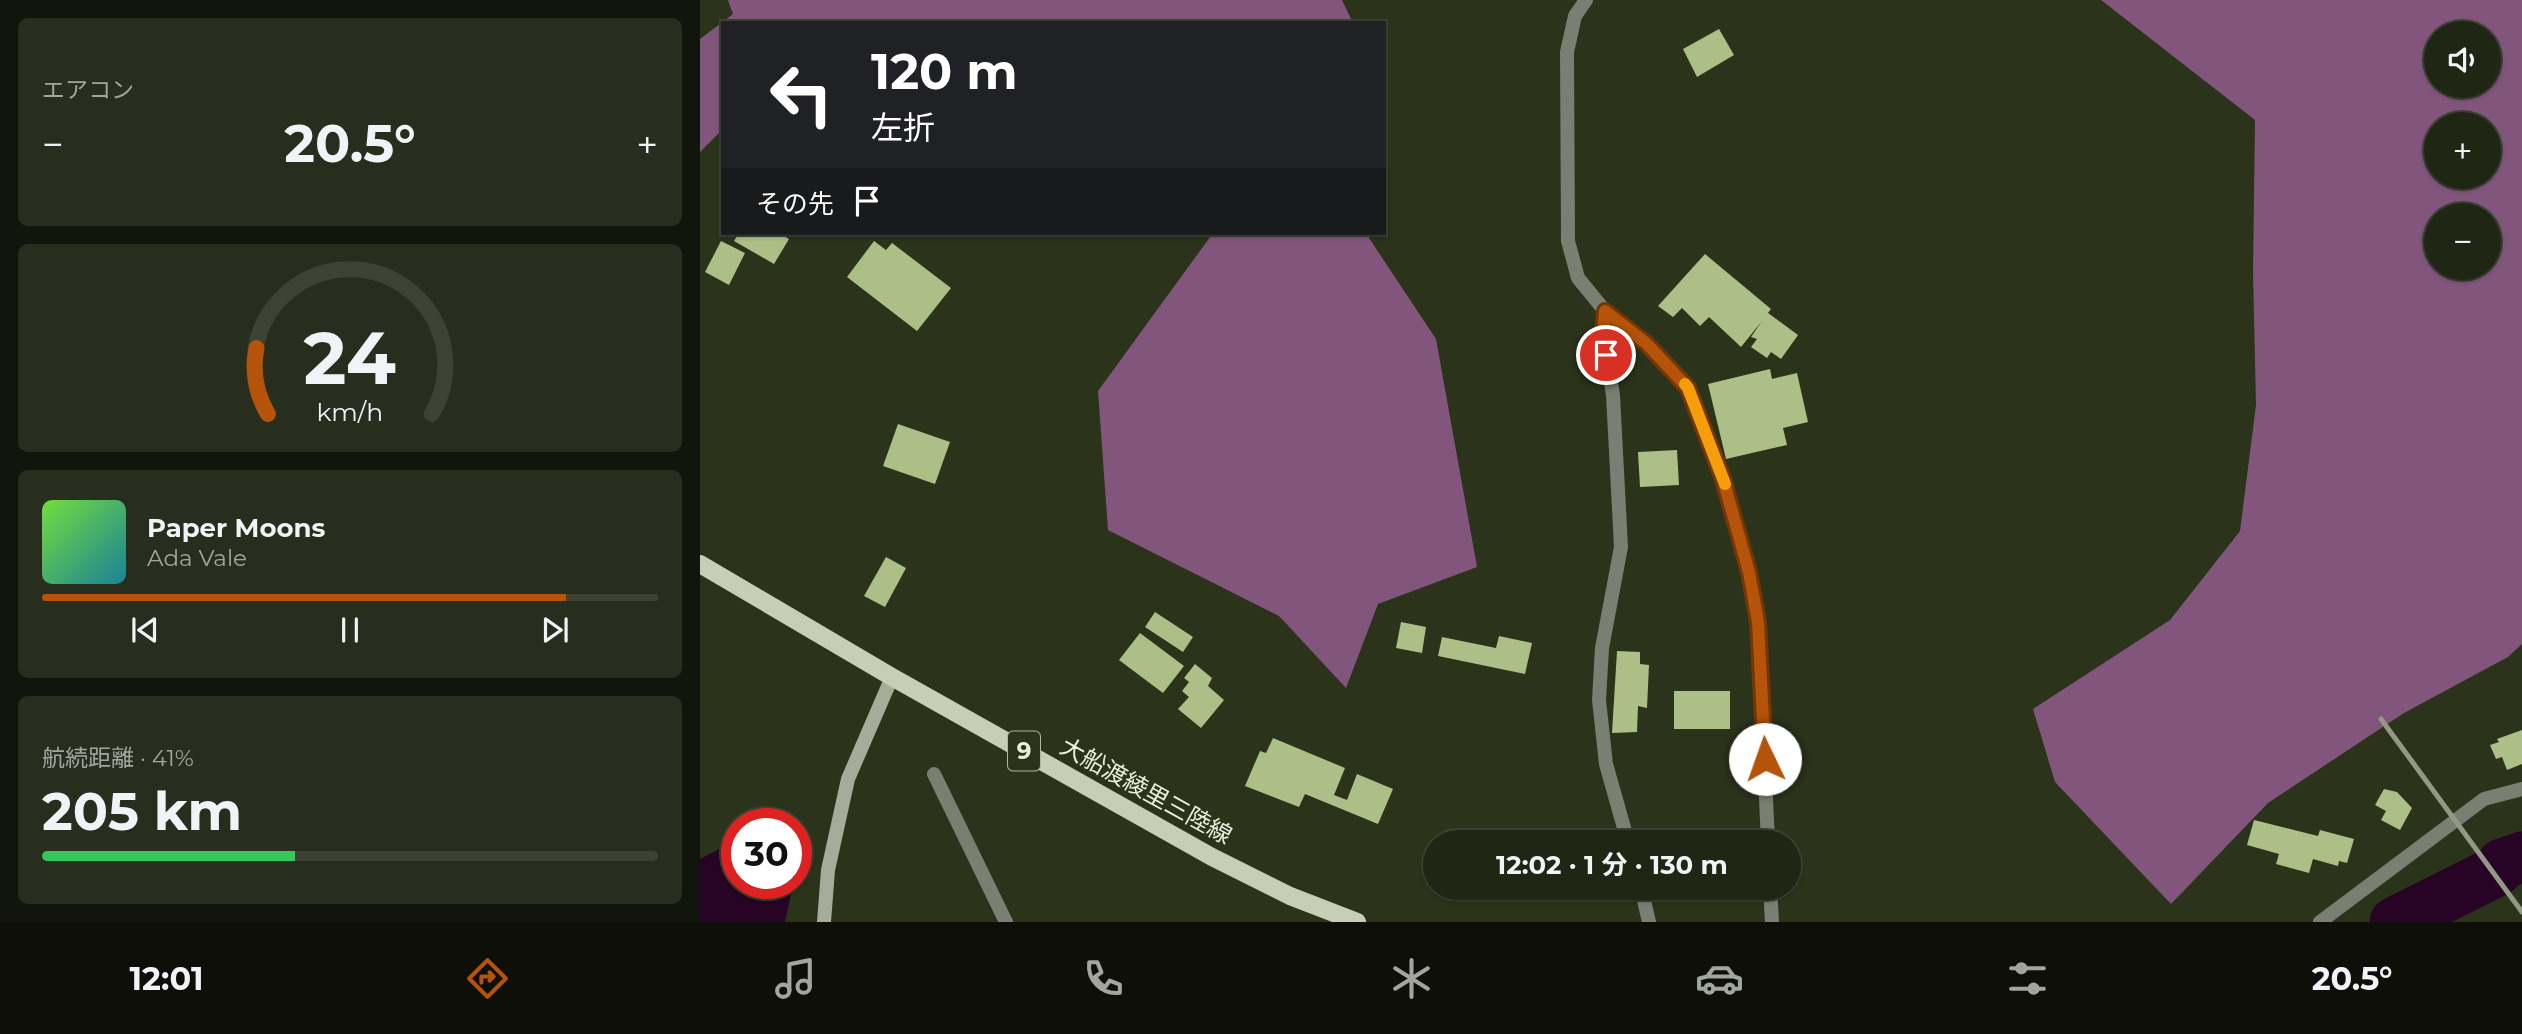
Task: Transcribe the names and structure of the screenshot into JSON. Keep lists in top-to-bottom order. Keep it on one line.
{"streets":{"main road":["9","大船渡綾里三陸線"]},"page":{"tile":["エアコン",["航続距離 · 41%","205 km"]],"map_buttons":["+","−"],"turn":["120 m","左折"],"heat":["−","20.5°","+"],"then":"その先","song":["Paper Moons","Ada Vale"],"limit":"30","trip":"12:02 · 1 分 · 130 m","tabs":["12:01","20.5°"],"gauge":["24","km/h"]}}
